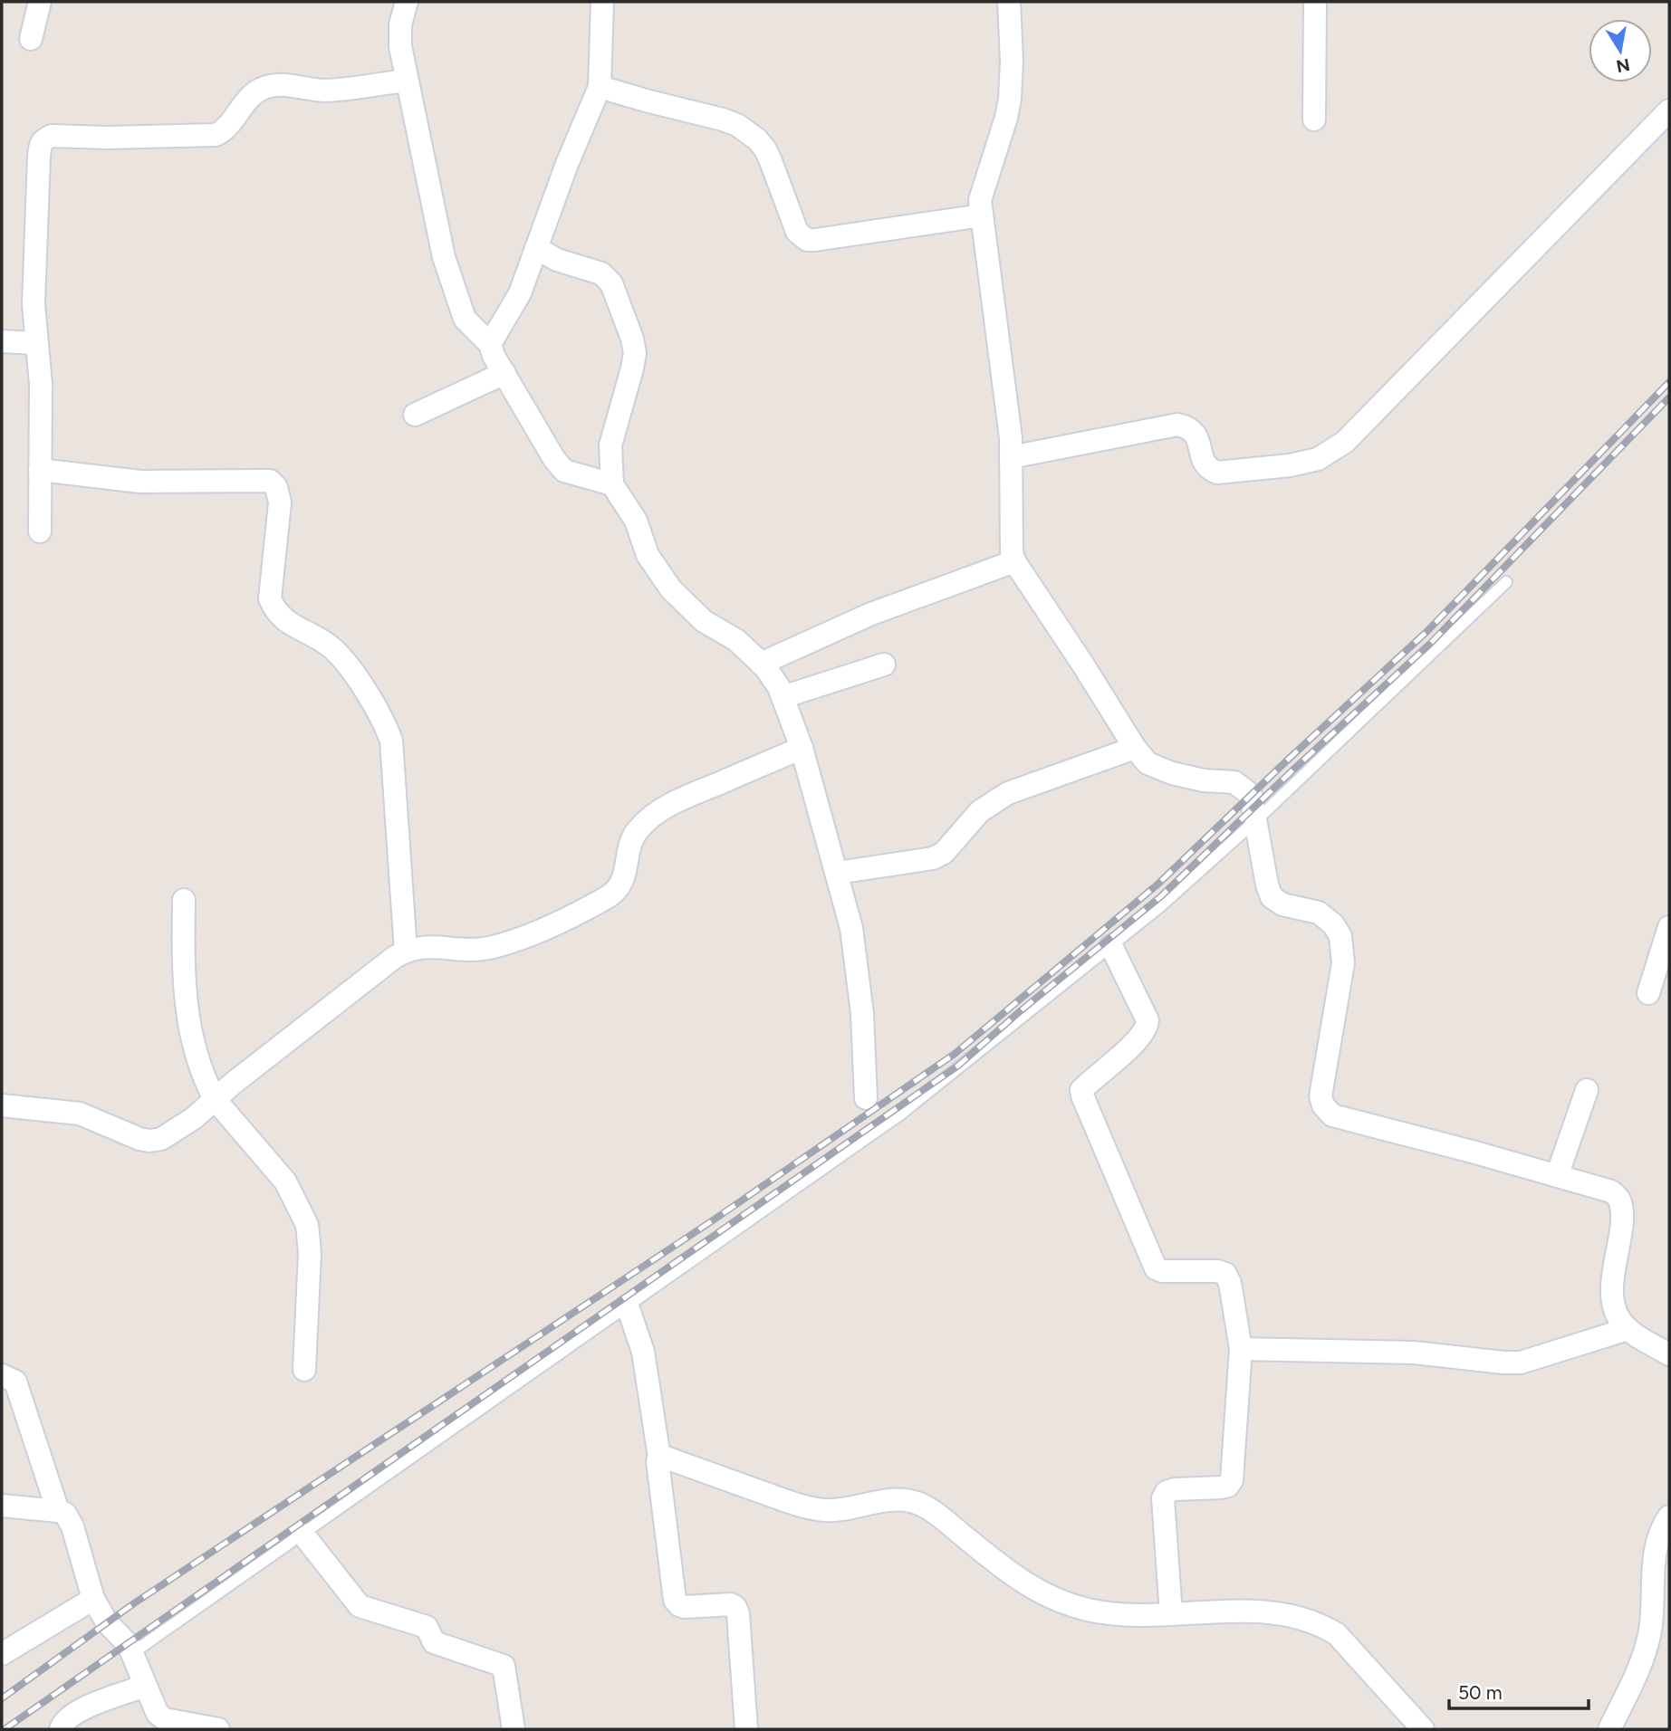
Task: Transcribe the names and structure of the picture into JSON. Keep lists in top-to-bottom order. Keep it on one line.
{"scale_bar":"50 m","north":"bottom"}
